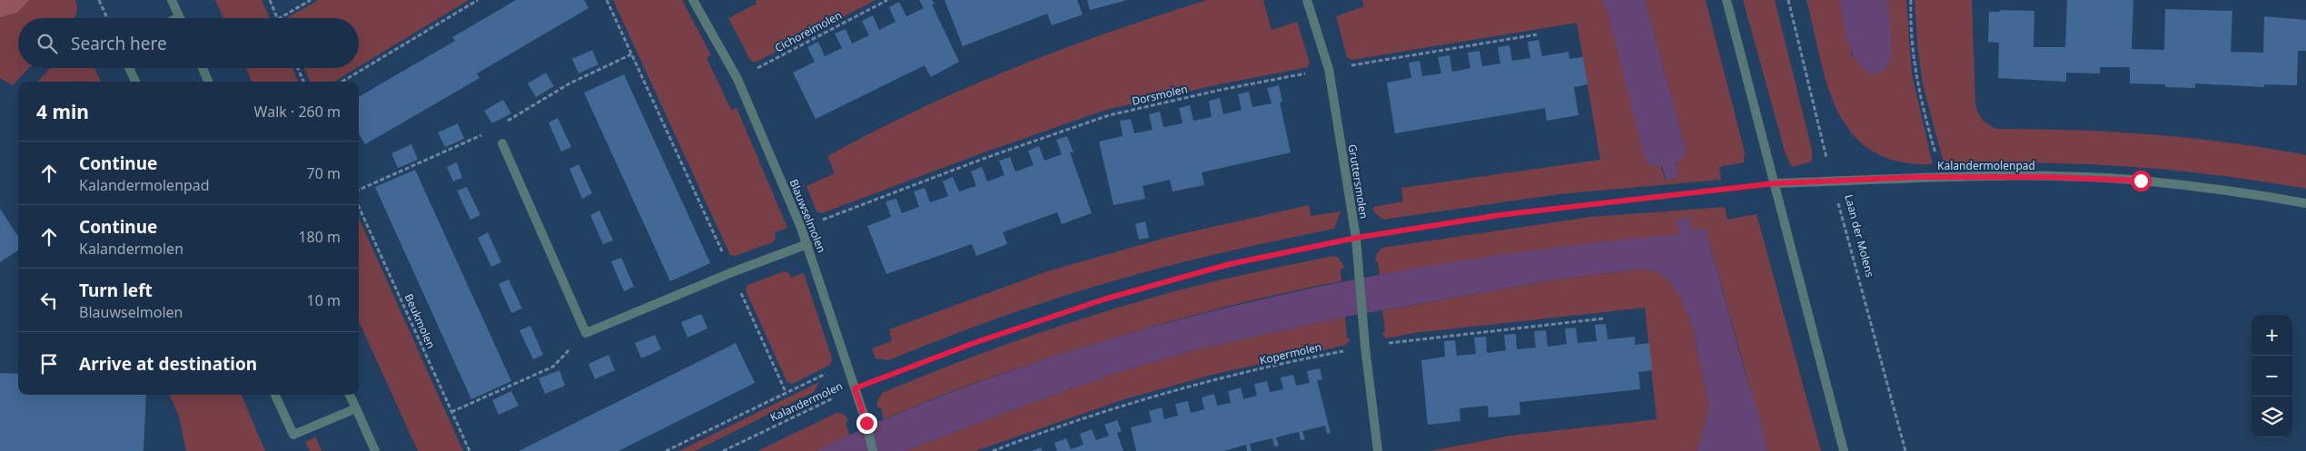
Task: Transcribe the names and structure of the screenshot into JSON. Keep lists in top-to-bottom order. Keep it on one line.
{"streets":{"street":["Kalandermolenpad","Gruttersmolen","Blauwselmolen"],"path":["Cichoreimolen","Dorsmolen","Laan der Molens","Beukmolen","Kopermolen","Kalandermolen"]},"crossings":[["Cichoreimolen","Blauwselmolen"],["Dorsmolen","Gruttersmolen"],["Dorsmolen","Blauwselmolen"],["Kalandermolenpad","Laan der Molens"],["Kalandermolenpad","Kalandermolen"],["Gruttersmolen","Kopermolen"],["Gruttersmolen","Kalandermolen"],["Blauwselmolen","Kalandermolen"]],"page":{"search":"Search here","heading":["4 min","Walk · 260 m"],"list":[["Continue","Kalandermolenpad","70 m"],["Continue","Kalandermolen","180 m"],["Turn left","Blauwselmolen","10 m"],"Arrive at destination"],"map_buttons":["+","−"]}}
